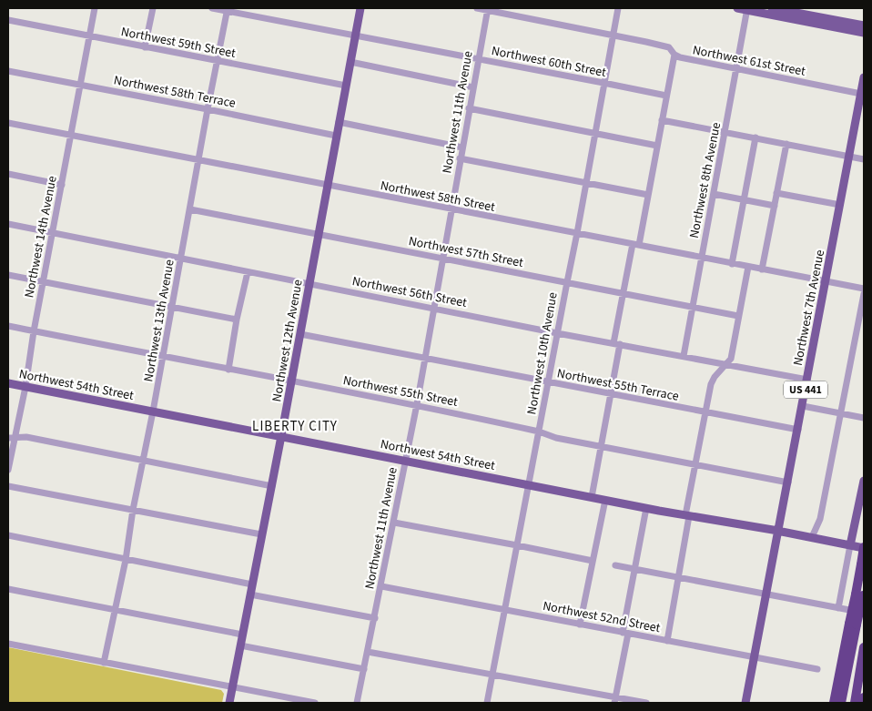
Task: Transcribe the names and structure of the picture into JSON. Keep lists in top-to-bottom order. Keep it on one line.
{"streets":{"main road":["Northwest 7th Avenue","Northwest 12th Avenue","Northwest 54th Street","US 441"],"street":["Northwest 59th Street","Northwest 61st Street","Northwest 60th Street","Northwest 58th Terrace","Northwest 11th Avenue","Northwest 8th Avenue","Northwest 58th Street","Northwest 14th Avenue","Northwest 57th Street","Northwest 56th Street","Northwest 13th Avenue","Northwest 10th Avenue","Northwest 55th Terrace","Northwest 55th Street","Northwest 52nd Street"]},"crossings":[["Northwest 59th Street","Northwest 14th Avenue"],["Northwest 59th Street","Northwest 13th Avenue"],["Northwest 59th Street","Northwest 12th Avenue"],["Northwest 61st Street","Northwest 11th Avenue"],["Northwest 61st Street","Northwest 8th Avenue"],["Northwest 61st Street","Northwest 7th Avenue"],["Northwest 61st Street","Northwest 10th Avenue"],["Northwest 60th Street","Northwest 11th Avenue"],["Northwest 60th Street","Northwest 13th Avenue"],["Northwest 60th Street","Northwest 12th Avenue"],["Northwest 60th Street","Northwest 10th Avenue"],["Northwest 58th Terrace","Northwest 14th Avenue"],["Northwest 58th Terrace","Northwest 13th Avenue"],["Northwest 58th Terrace","Northwest 12th Avenue"],["Northwest 11th Avenue","Northwest 58th Street"],["Northwest 11th Avenue","Northwest 57th Street"],["Northwest 11th Avenue","Northwest 56th Street"],["Northwest 11th Avenue","Northwest 54th Street"],["Northwest 11th Avenue","Northwest 55th Terrace"],["Northwest 11th Avenue","Northwest 55th Street"],["Northwest 11th Avenue","Northwest 52nd Street"],["Northwest 8th Avenue","Northwest 58th Street"],["Northwest 8th Avenue","Northwest 57th Street"],["Northwest 8th Avenue","Northwest 56th Street"],["Northwest 58th Street","Northwest 14th Avenue"],["Northwest 58th Street","Northwest 7th Avenue"],["Northwest 58th Street","Northwest 13th Avenue"],["Northwest 58th Street","Northwest 12th Avenue"],["Northwest 58th Street","Northwest 10th Avenue"],["Northwest 14th Avenue","Northwest 56th Street"],["Northwest 14th Avenue","Northwest 54th Street"],["Northwest 14th Avenue","Northwest 55th Street"],["Northwest 57th Street","Northwest 13th Avenue"],["Northwest 57th Street","Northwest 12th Avenue"],["Northwest 57th Street","Northwest 10th Avenue"],["Northwest 56th Street","Northwest 7th Avenue"],["Northwest 56th Street","Northwest 13th Avenue"],["Northwest 56th Street","Northwest 12th Avenue"],["Northwest 56th Street","Northwest 10th Avenue"],["Northwest 7th Avenue","Northwest 54th Street"],["Northwest 7th Avenue","Northwest 55th Terrace"],["Northwest 7th Avenue","Northwest 55th Street"],["Northwest 7th Avenue","Northwest 52nd Street"],["Northwest 13th Avenue","Northwest 54th Street"],["Northwest 13th Avenue","Northwest 55th Street"],["Northwest 12th Avenue","Northwest 54th Street"],["Northwest 12th Avenue","Northwest 55th Terrace"],["Northwest 12th Avenue","Northwest 55th Street"],["Northwest 10th Avenue","Northwest 54th Street"],["Northwest 10th Avenue","Northwest 55th Terrace"],["Northwest 10th Avenue","Northwest 55th Street"],["Northwest 10th Avenue","Northwest 52nd Street"]],"districts":["LIBERTY CITY"]}
